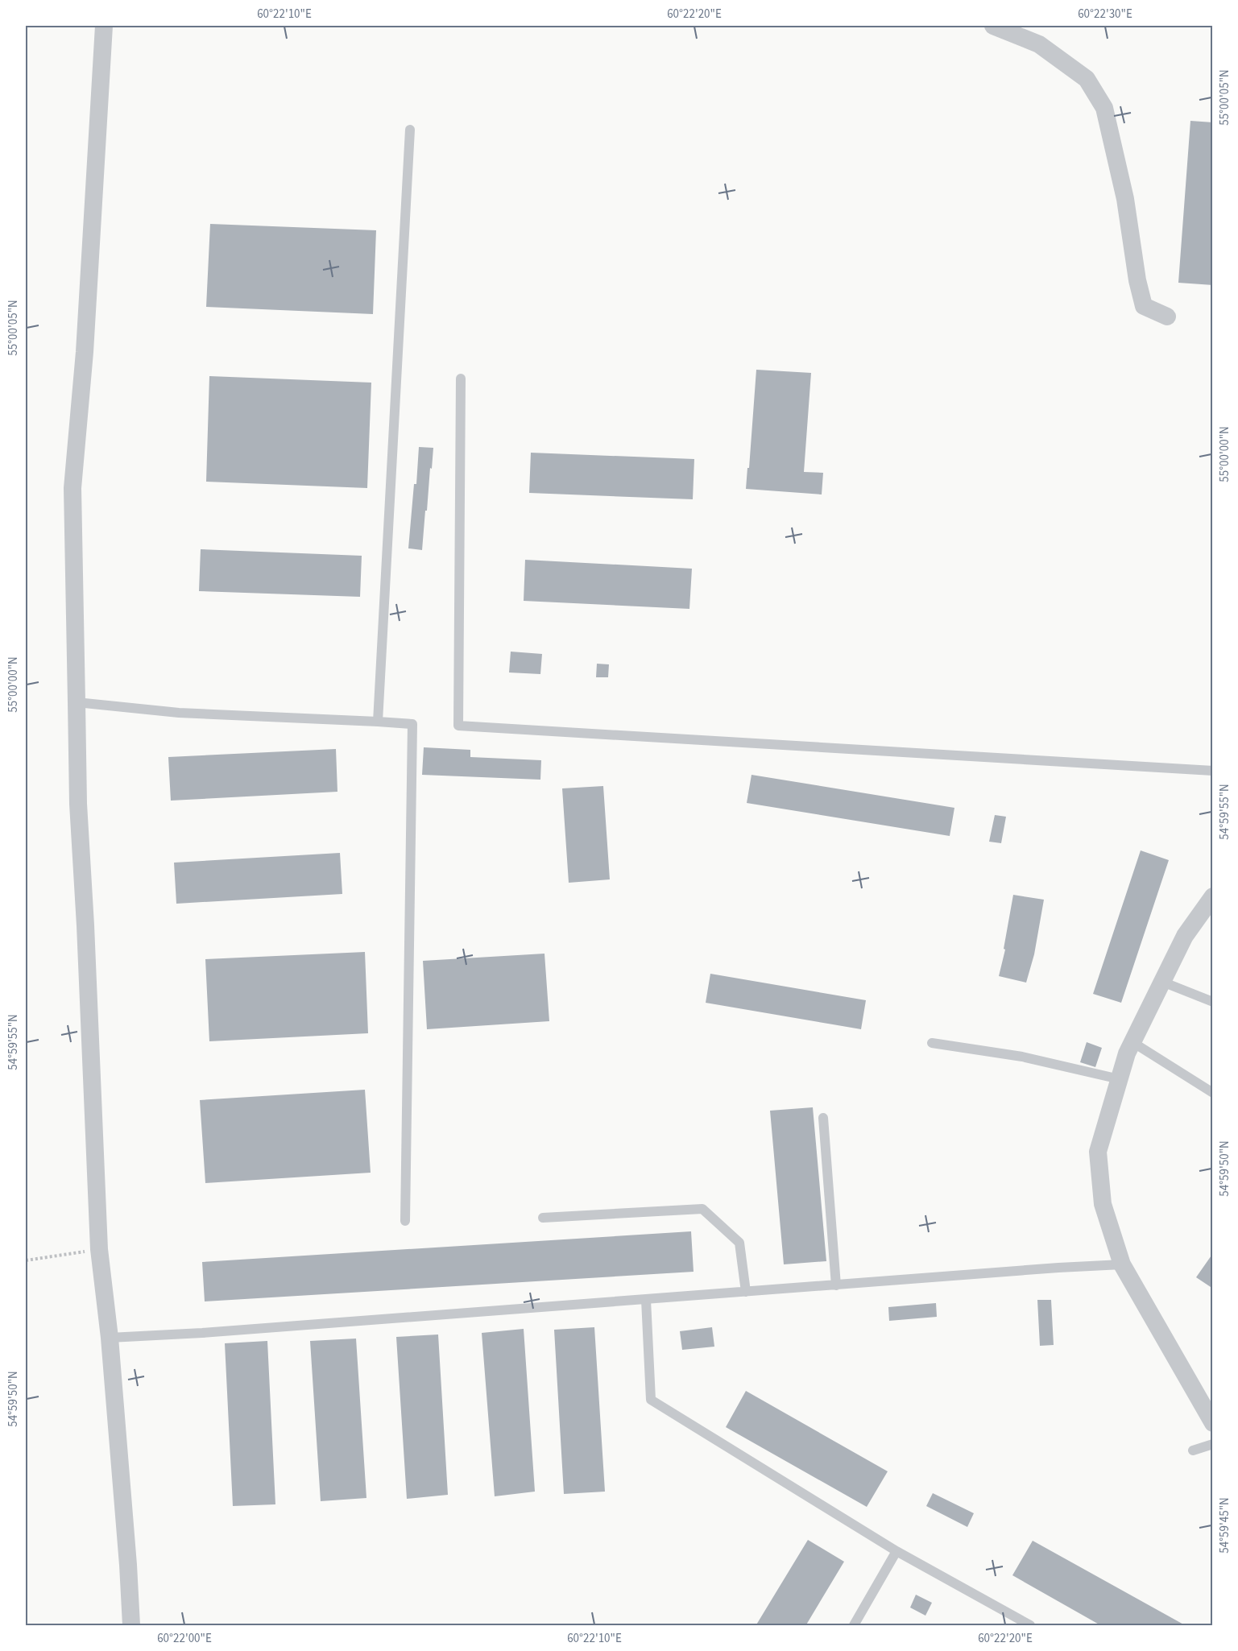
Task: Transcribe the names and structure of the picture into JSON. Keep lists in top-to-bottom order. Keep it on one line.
{"coordinates":["60°22'10\"E","60°22'20\"E","60°22'30\"E","55°00'05\"N","55°00'00\"N","54°59'55\"N","54°59'50\"N","54°59'45\"N","60°22'00\"E"]}
